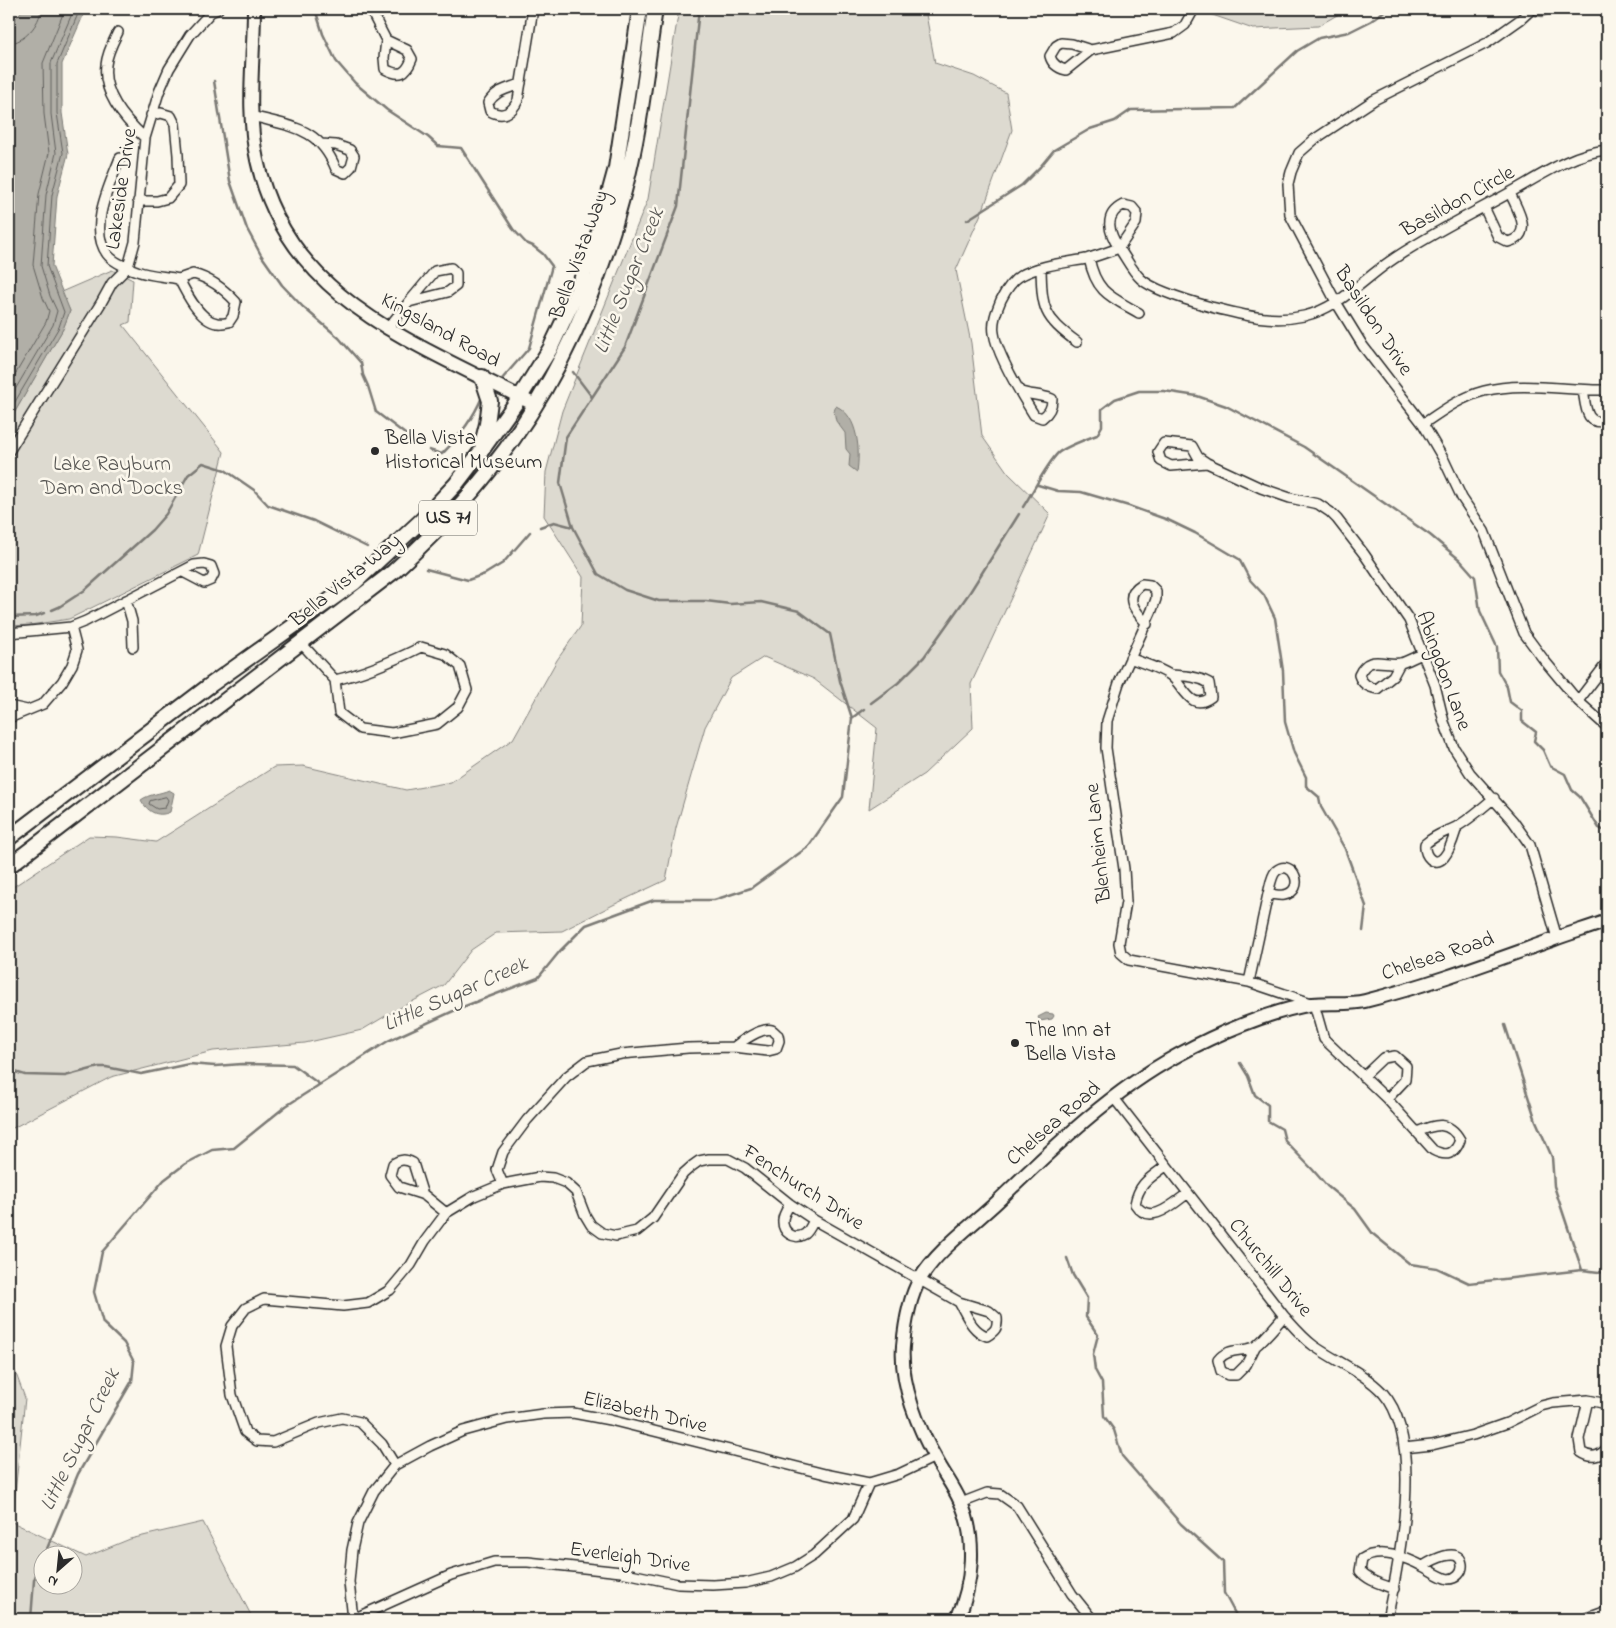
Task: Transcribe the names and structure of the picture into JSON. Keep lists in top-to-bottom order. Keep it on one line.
{"streets":{"main road":["Bella Vista Way","US 71"],"street":["Lakeside Drive","Basildon Circle","Basildon Drive","Kingsland Road","Abingdon Lane","Blenheim Lane","Chelsea Road","Fenchurch Drive","Churchill Drive","Elizabeth Drive","Everleigh Drive"]},"crossings":[["Basildon Circle","Basildon Drive"],["Bella Vista Way","Kingsland Road"],["Abingdon Lane","Chelsea Road"],["Blenheim Lane","Chelsea Road"],["Chelsea Road","Fenchurch Drive"],["Chelsea Road","Churchill Drive"],["Chelsea Road","Elizabeth Drive"],["Fenchurch Drive","Elizabeth Drive"],["Elizabeth Drive","Everleigh Drive"]],"water":["Little Sugar Creek"],"parks":["Lake Rayburn Dam and Docks"],"places":["Bella Vista Historical Museum","The Inn at Bella Vista"],"north":"bottom left"}
